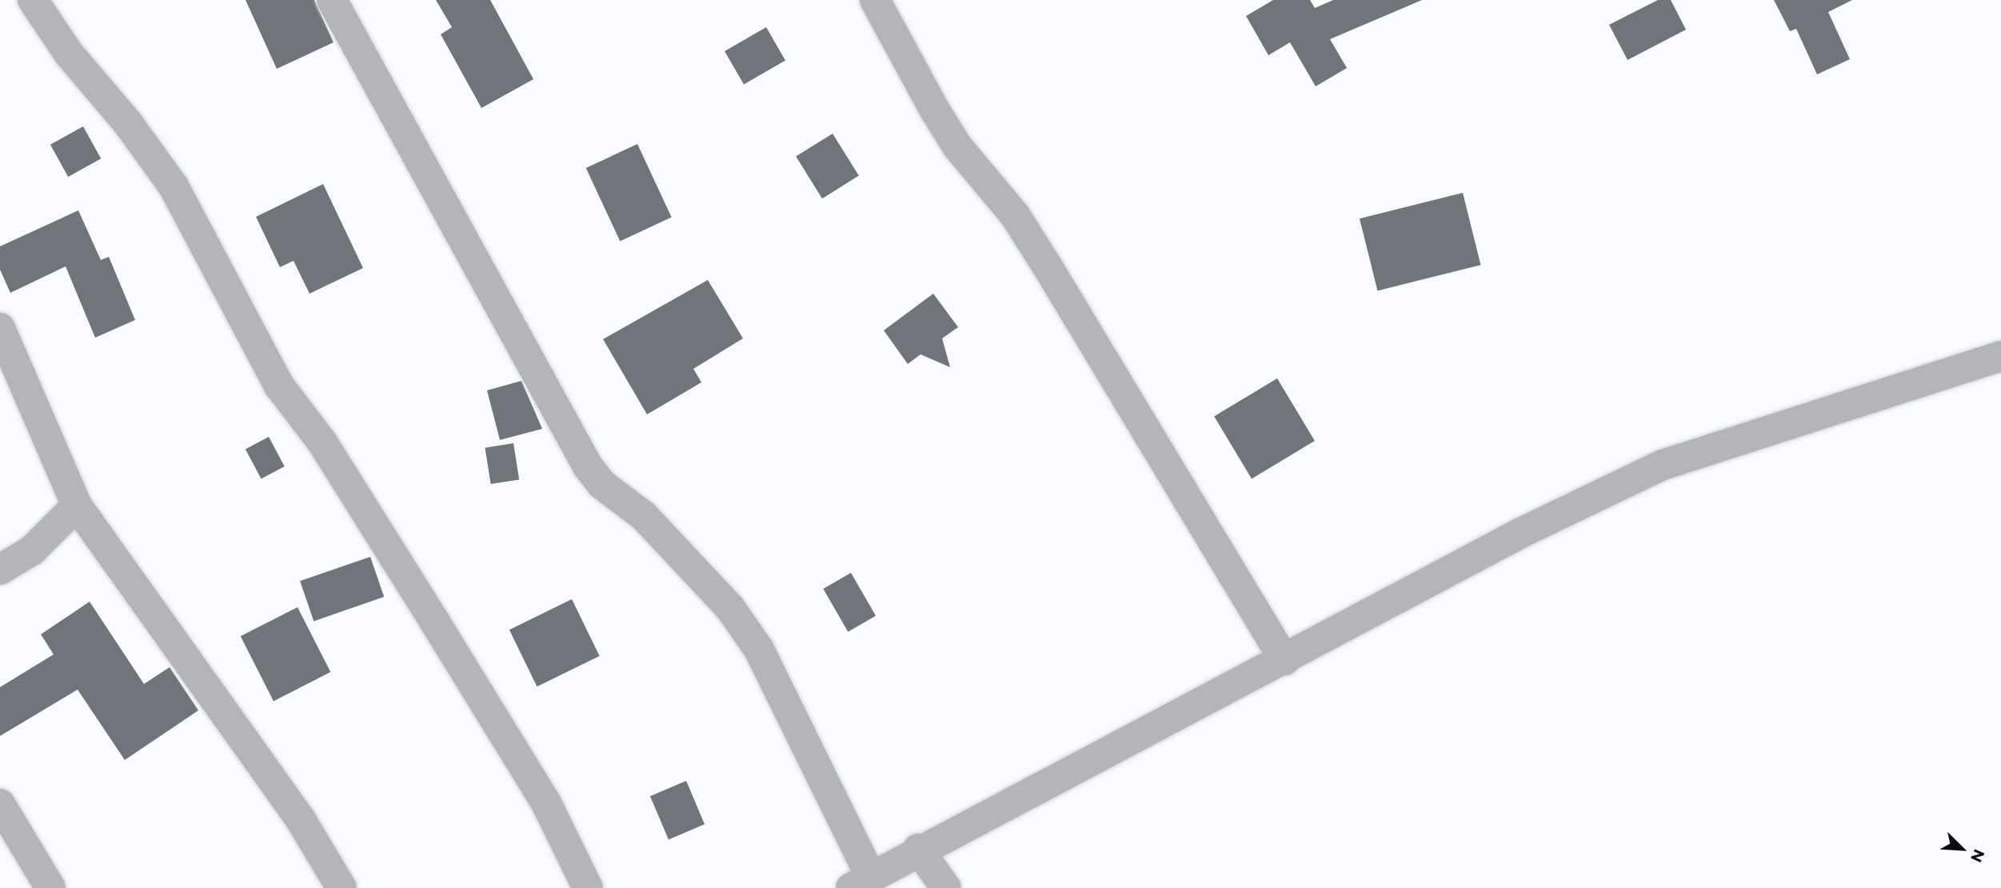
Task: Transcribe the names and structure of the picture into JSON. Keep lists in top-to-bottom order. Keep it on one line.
{"north":"bottom right"}
